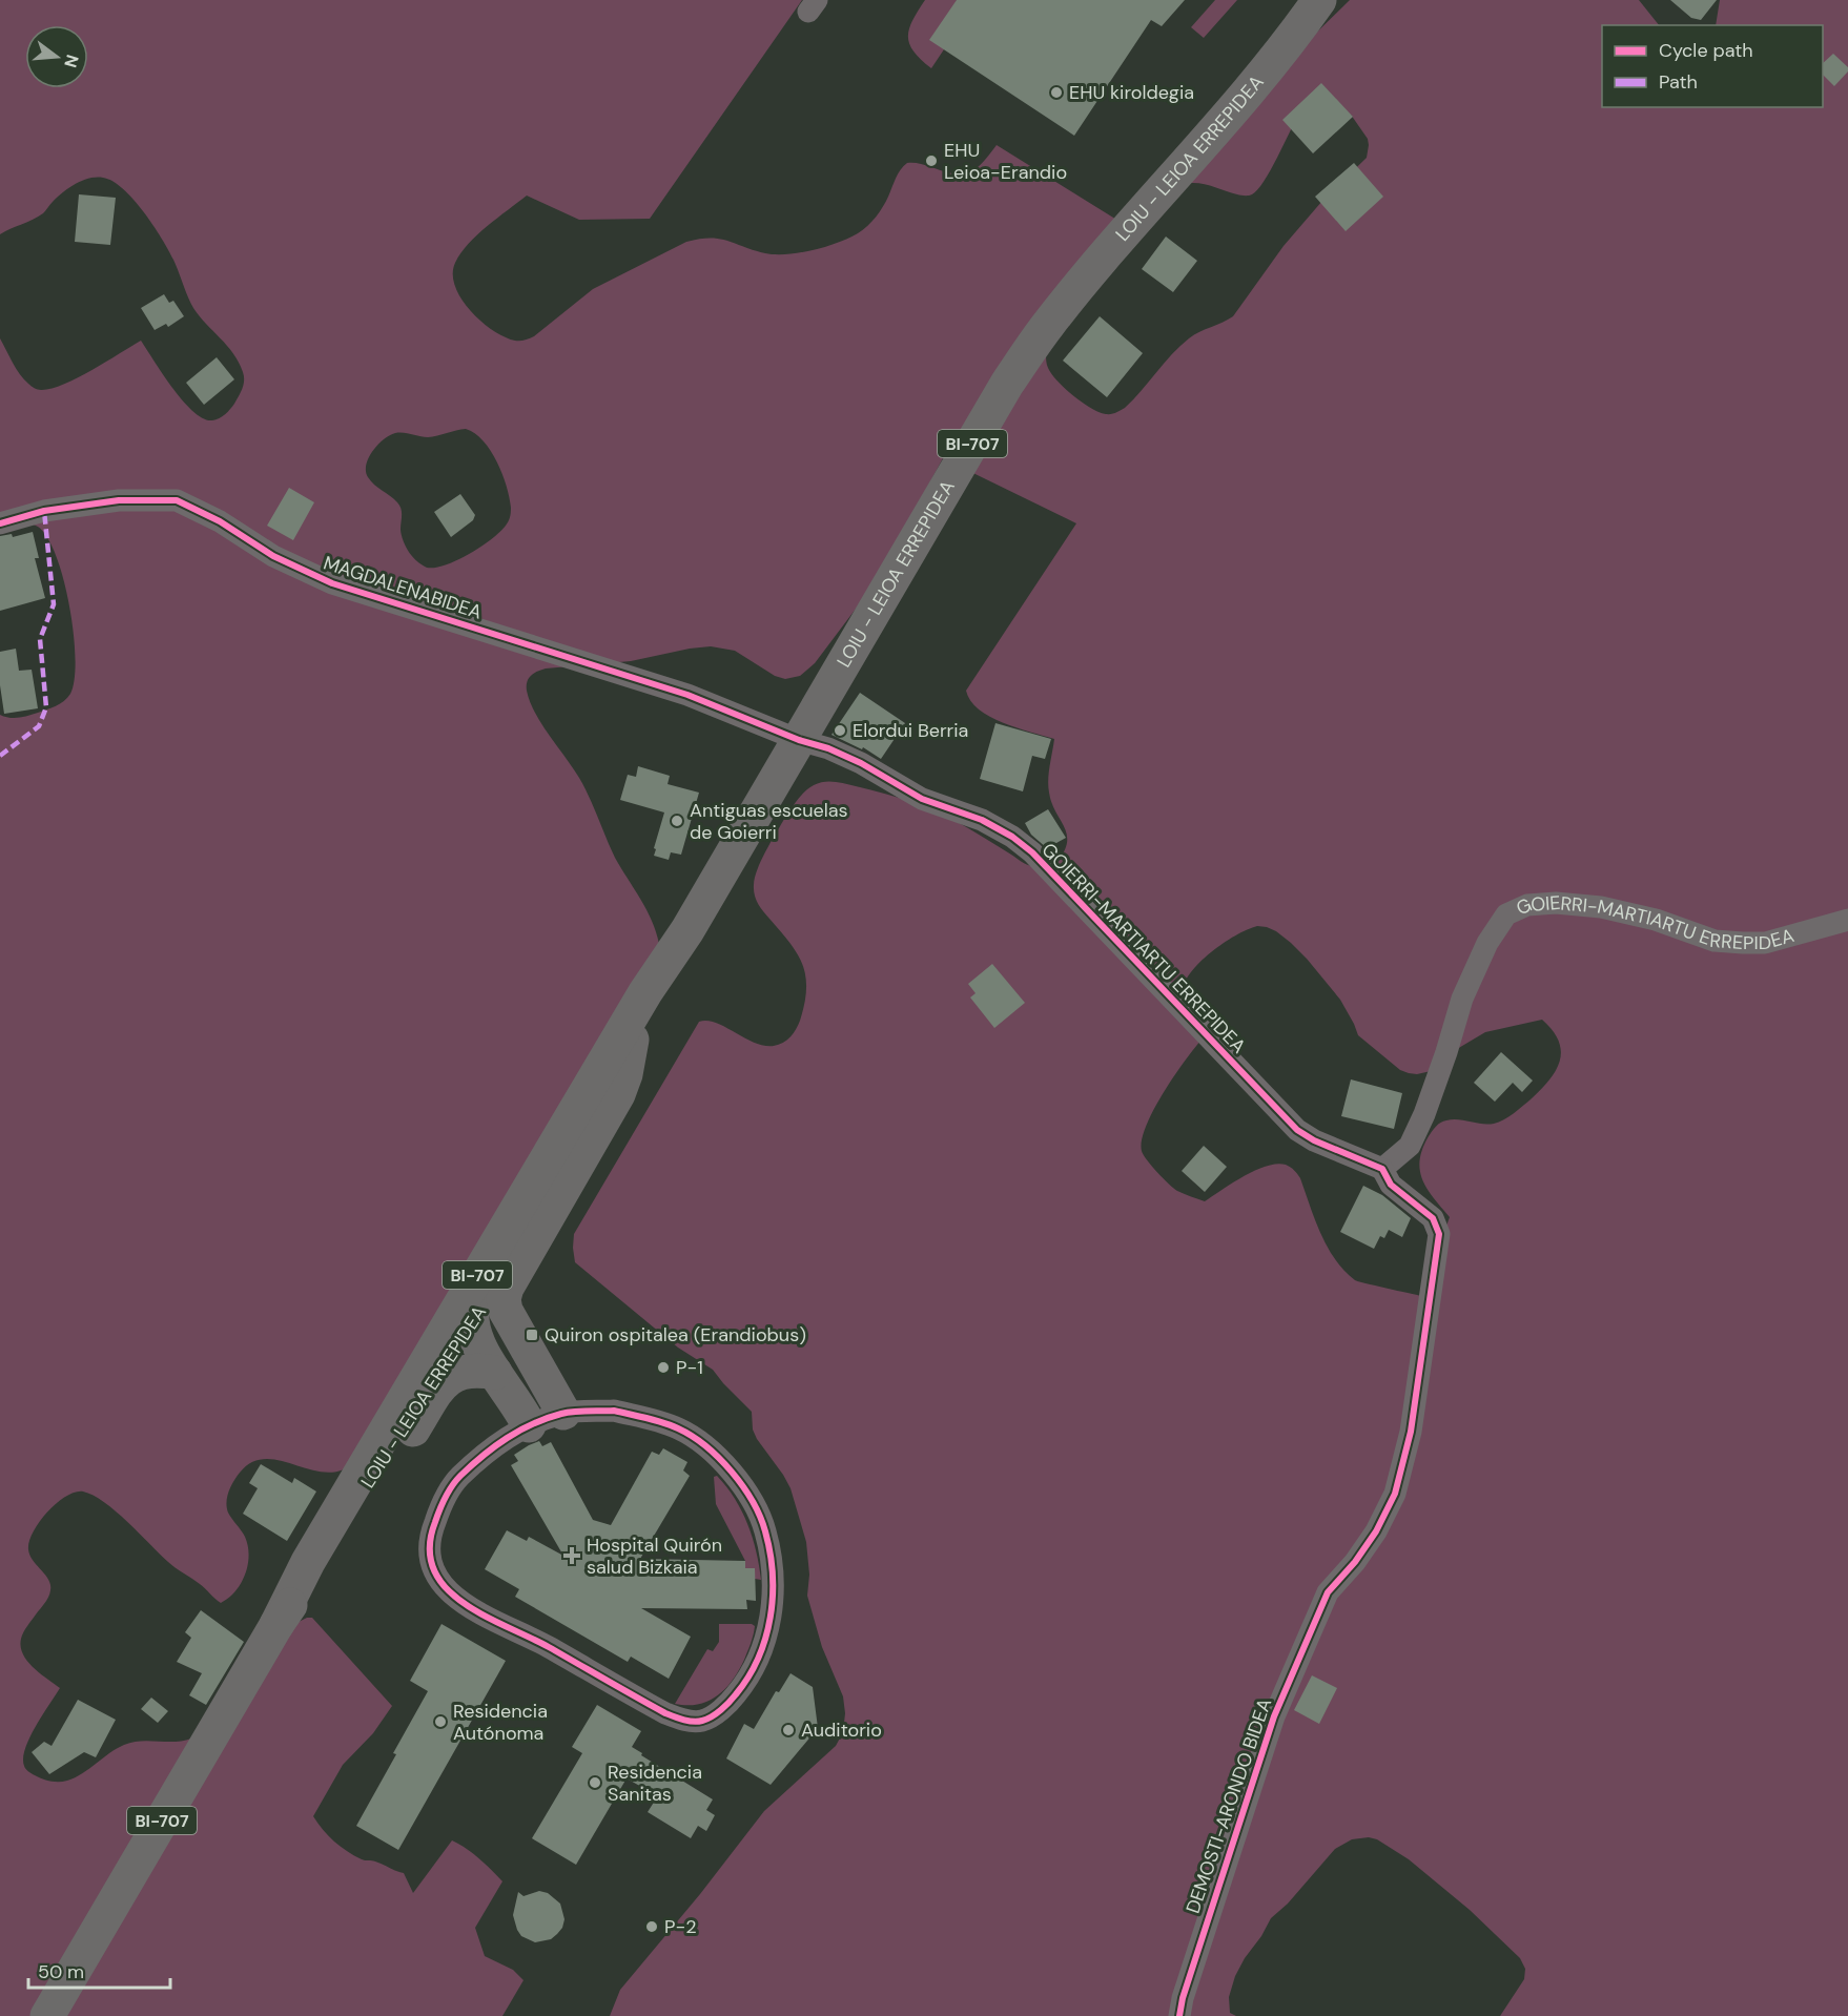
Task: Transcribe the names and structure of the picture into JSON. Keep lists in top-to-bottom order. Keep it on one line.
{"streets":{"main road":["LOIU - LEIOA ERREPIDEA","BI-707"],"street":["MAGDALENABIDEA","GOIERRI-MARTIARTU ERREPIDEA","DEMOSTI-ARONDO BIDEA"]},"crossings":[["LOIU - LEIOA ERREPIDEA","MAGDALENABIDEA"],["LOIU - LEIOA ERREPIDEA","GOIERRI-MARTIARTU ERREPIDEA"],["MAGDALENABIDEA","GOIERRI-MARTIARTU ERREPIDEA"],["GOIERRI-MARTIARTU ERREPIDEA","DEMOSTI-ARONDO BIDEA"]],"places":{"other":["EHU kiroldegia","EHU Leioa-Erandio","Elordui Berria","Antiguas escuelas de Goierri","P-1","Residencia Autónoma","Auditorio","Residencia Sanitas","P-2"],"transit":["Quiron ospitalea (Erandiobus)"],"health":["Hospital Quirón salud Bizkaia"]},"legend":["Cycle path","Path"],"scale_bar":"50 m","north":"right"}
